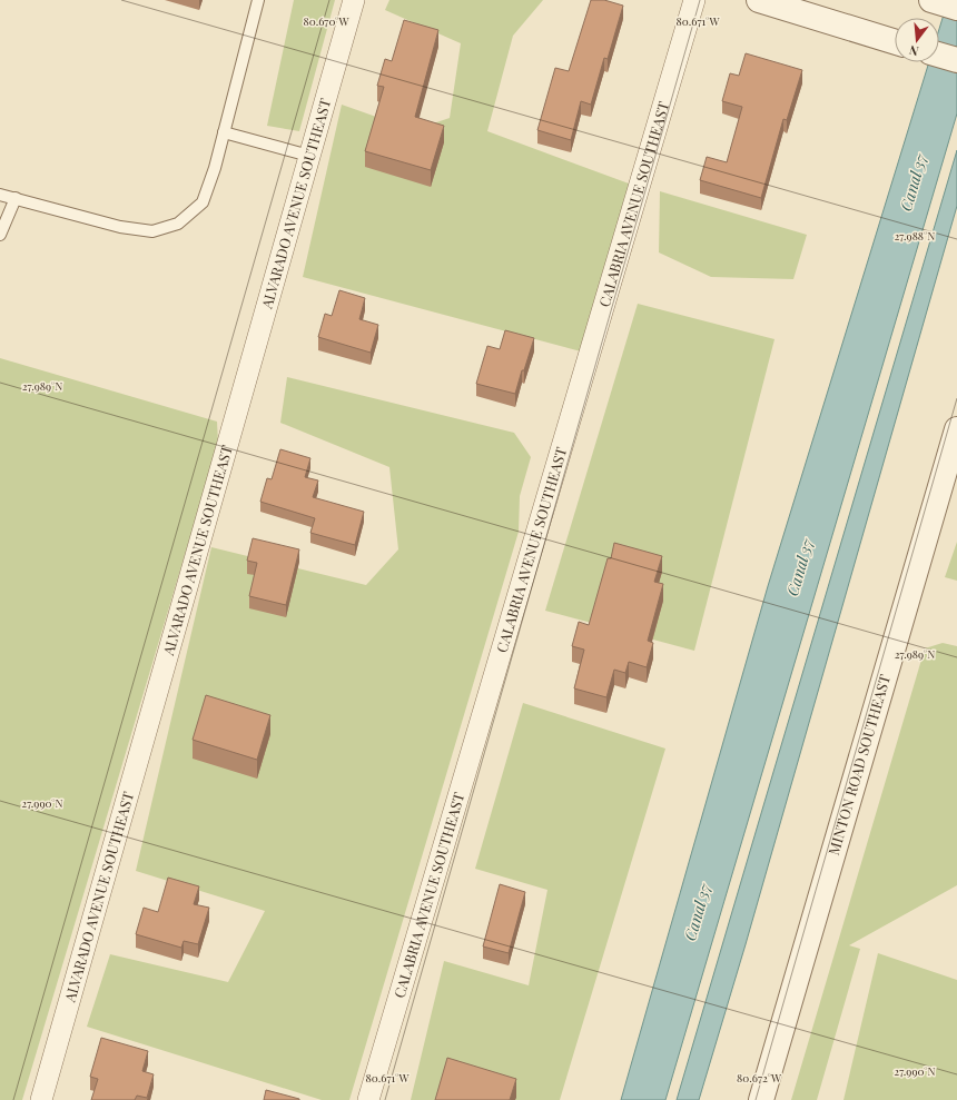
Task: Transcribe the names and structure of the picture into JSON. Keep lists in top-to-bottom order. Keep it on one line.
{"streets":{"street":["ALVARADO AVENUE SOUTHEAST","CALABRIA AVENUE SOUTHEAST","MINTON ROAD SOUTHEAST"]},"water":["Canal 37"],"north":"bottom","coordinates":["80.670°W","80.671°W","27.988°N","27.989°N","27.990°N","80.672°W"]}
